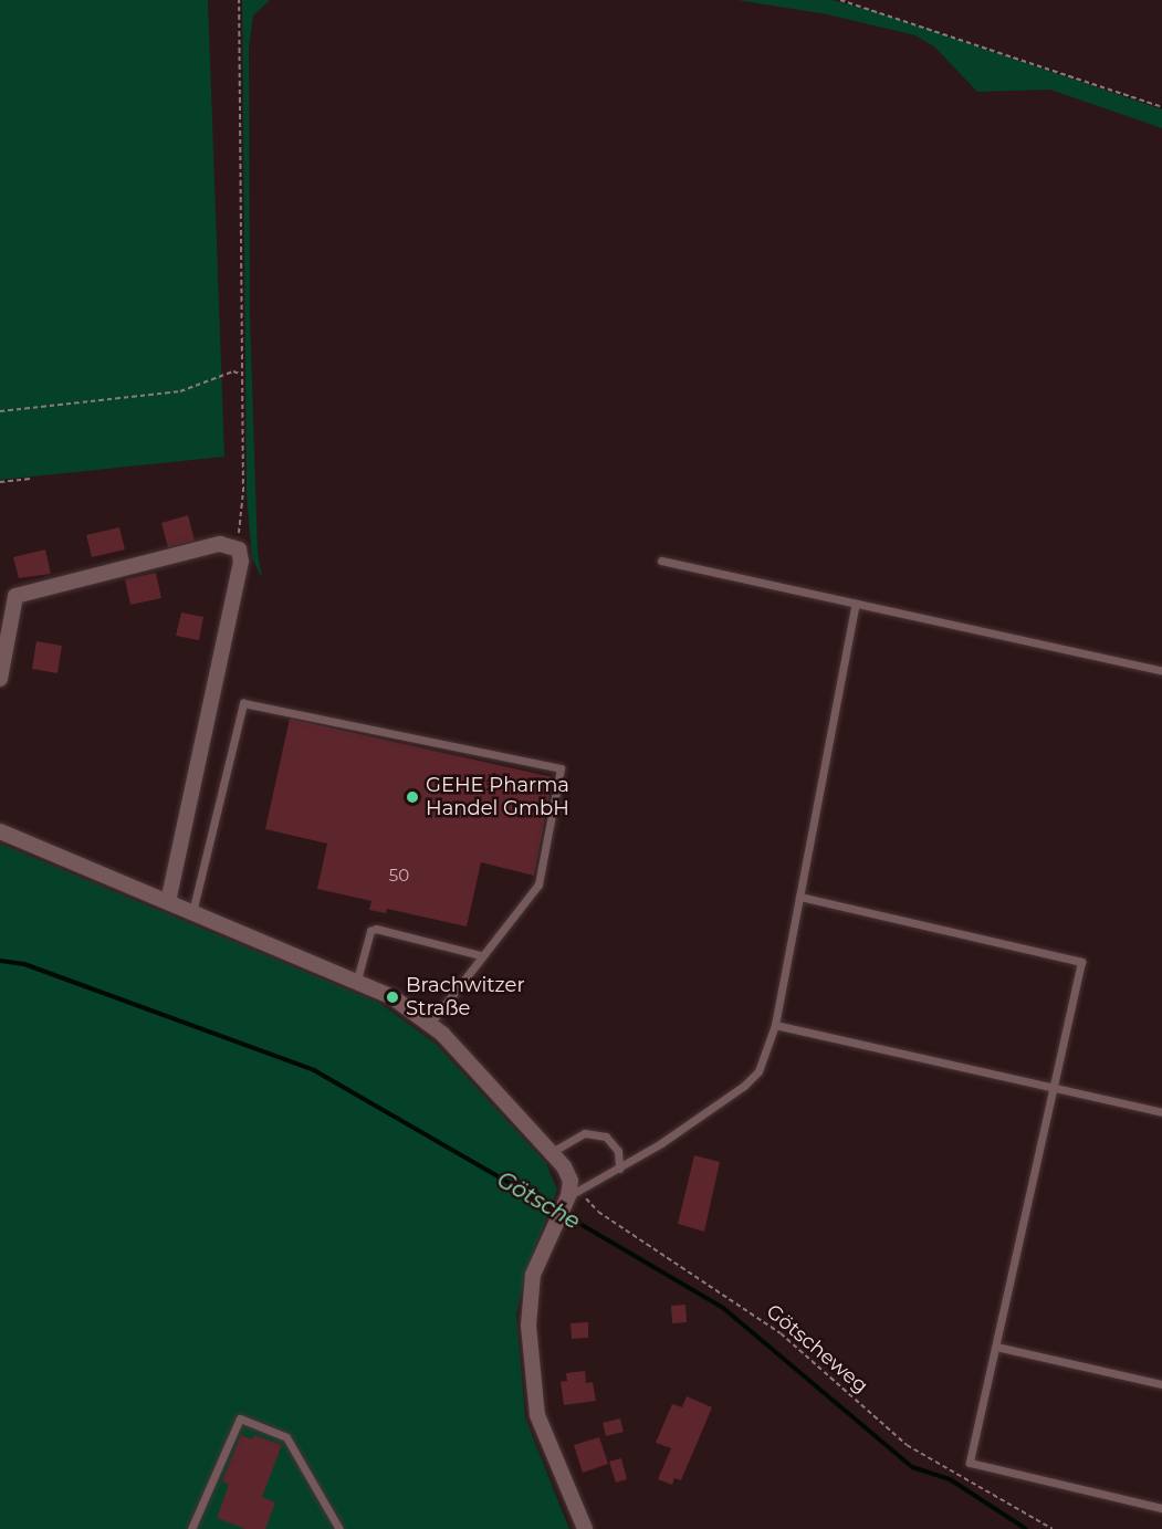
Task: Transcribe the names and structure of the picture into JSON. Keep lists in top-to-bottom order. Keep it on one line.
{"streets":{"path":["Götscheweg"]},"water":["Götsche"],"places":["GEHE Pharma Handel GmbH","Brachwitzer Straße"],"house_numbers":["50"]}
